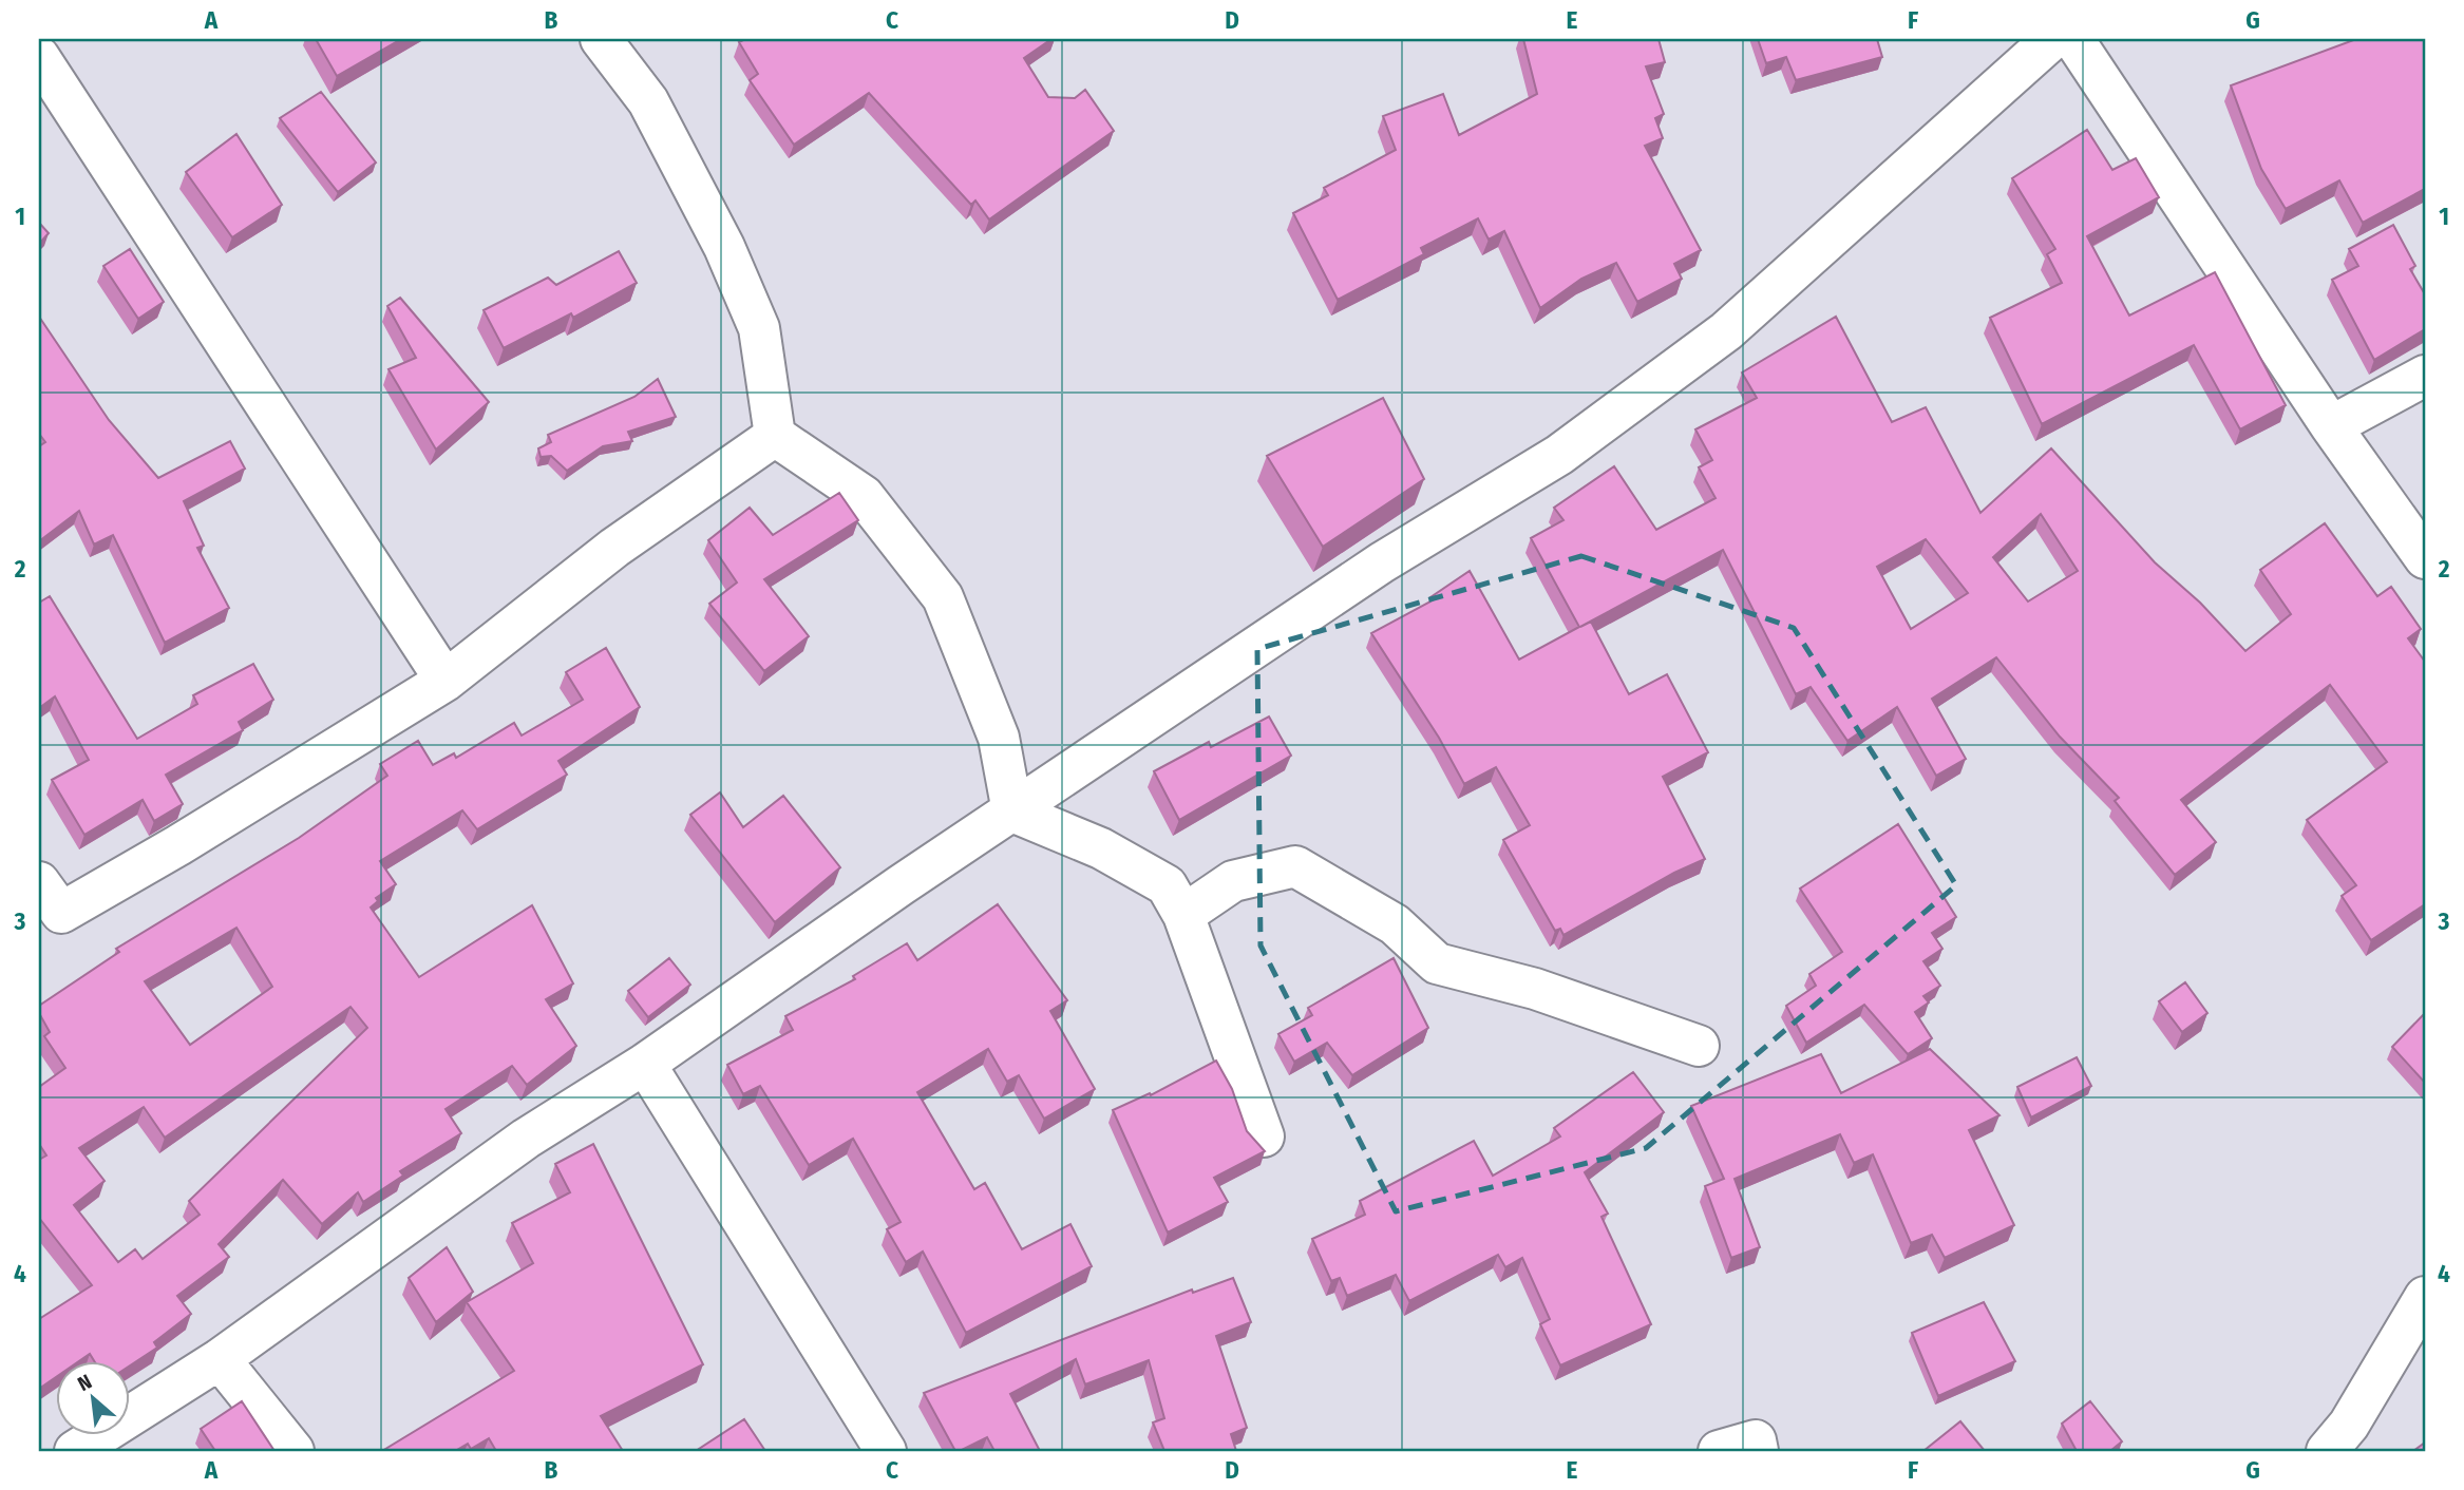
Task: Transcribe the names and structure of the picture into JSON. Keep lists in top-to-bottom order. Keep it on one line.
{"north":"top left","grid":{"columns":["A","B","C","D","E","F","G"],"rows":["1","2","3","4"]}}
